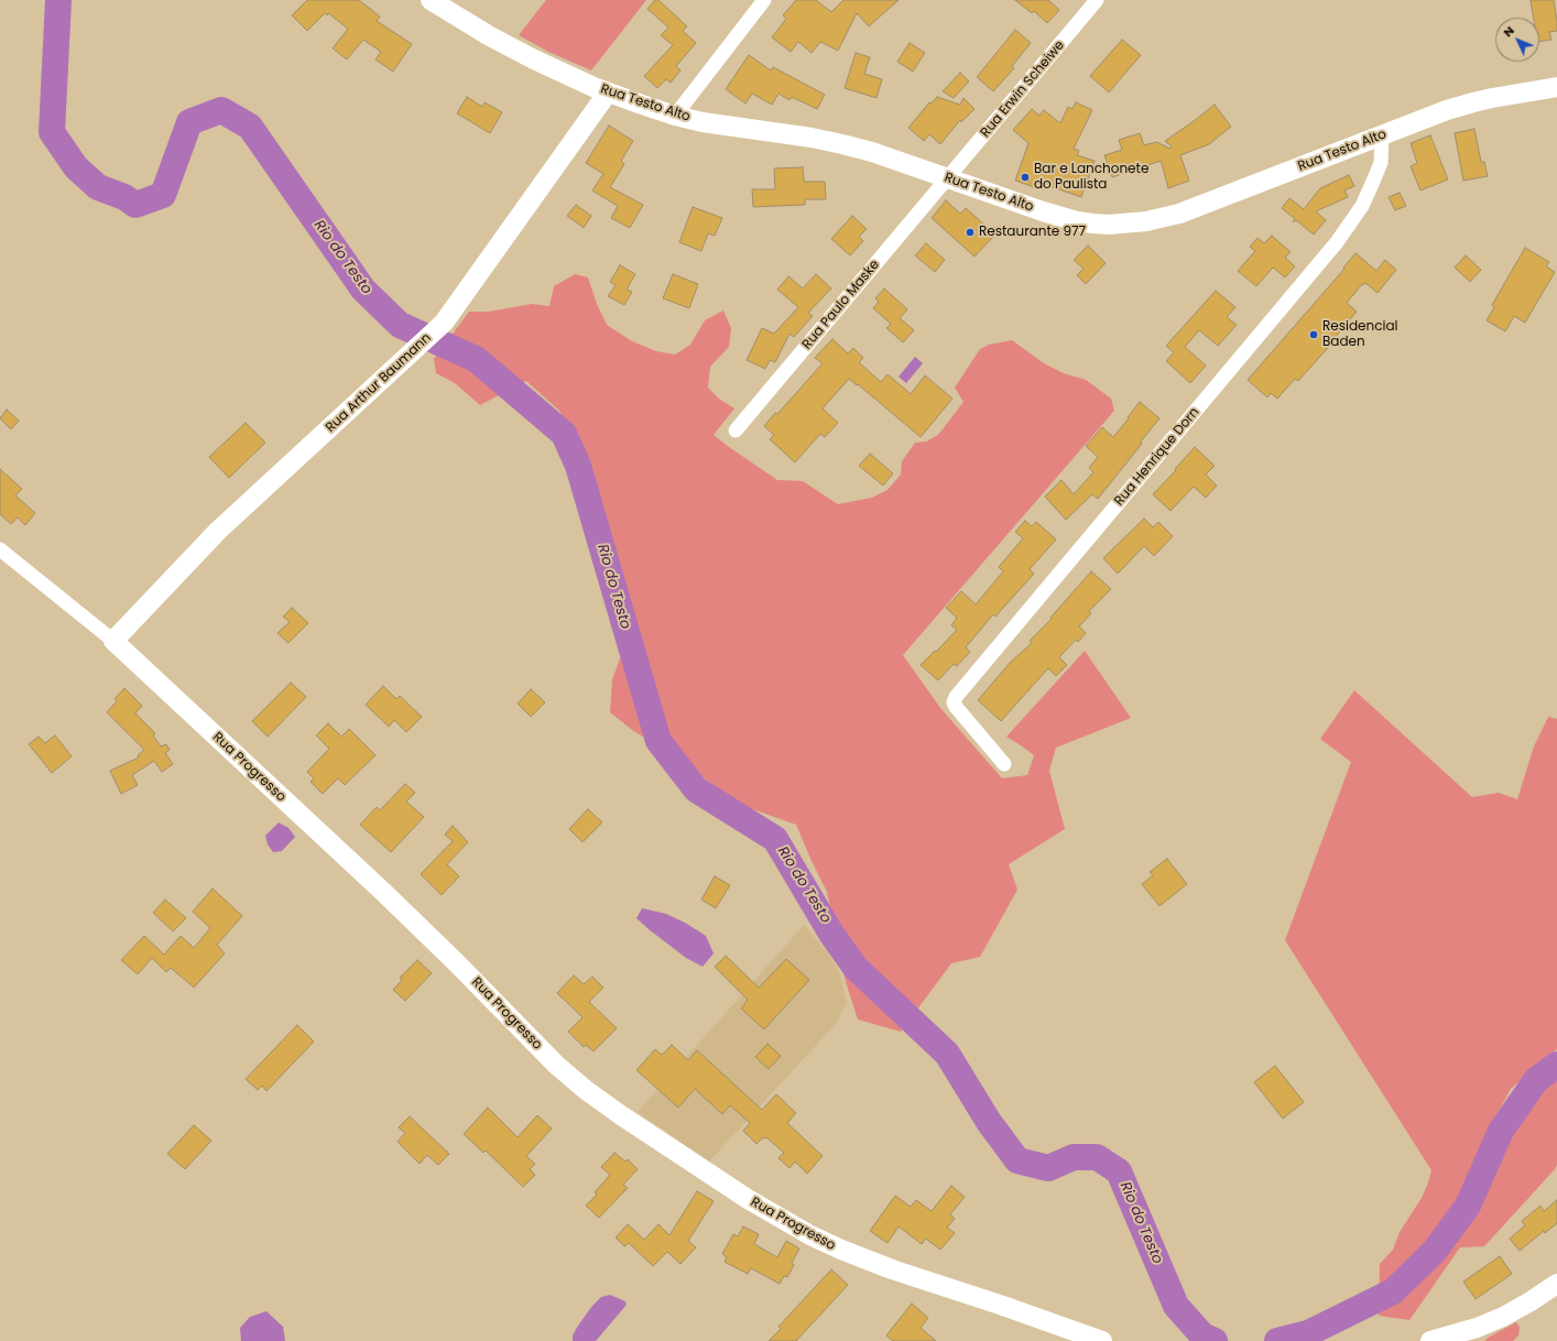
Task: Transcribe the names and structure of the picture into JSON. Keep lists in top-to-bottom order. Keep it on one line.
{"streets":{"street":["Rua Erwin Scheiwe","Rua Testo Alto","Rua Paulo Maske","Rua Arthur Baumann","Rua Henrique Dorn","Rua Progresso"]},"crossings":[["Rua Erwin Scheiwe","Rua Testo Alto"],["Rua Erwin Scheiwe","Rua Paulo Maske"],["Rua Testo Alto","Rua Paulo Maske"],["Rua Testo Alto","Rua Arthur Baumann"],["Rua Testo Alto","Rua Henrique Dorn"],["Rua Arthur Baumann","Rua Progresso"]],"water":["Rio do Testo"],"places":["Bar e Lanchonete do Paulista","Restaurante 977","Residencial Baden"],"north":"top left"}
